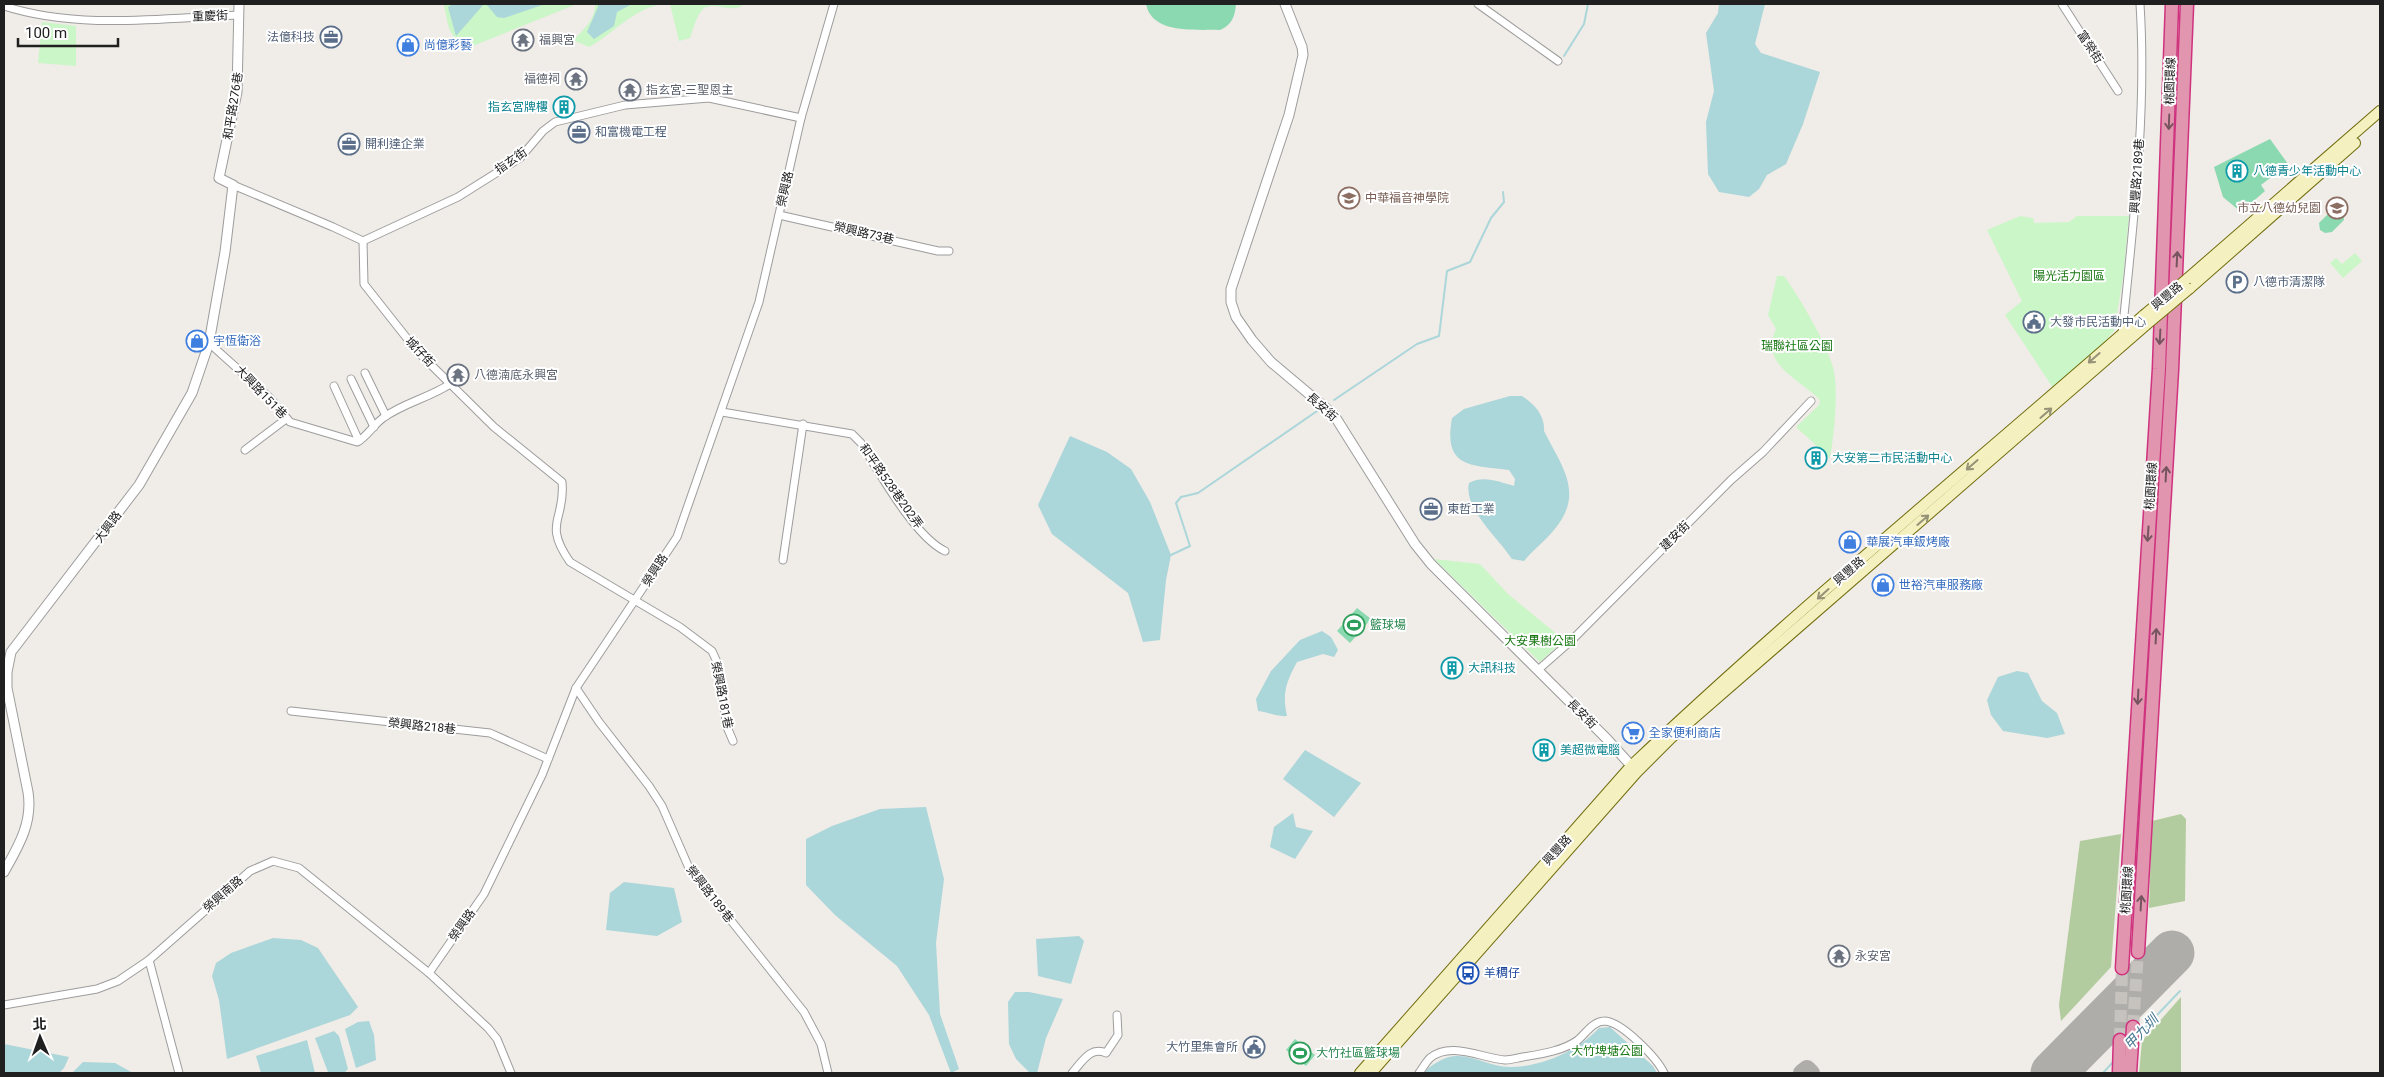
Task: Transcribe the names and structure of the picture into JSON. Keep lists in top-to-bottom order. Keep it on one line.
{"streets":{"highway":["桃園環線"],"main road":["興豐路"],"street":["重慶街","富榮街","和平路276巷","指玄街","興豐路2189巷","榮興路","榮興路73巷","城仔街","大興路151巷","長安街","和平路528巷202弄","大興路","建安街","榮興路181巷","榮興路218巷","榮興南路","榮興路189巷"]},"crossings":[["重慶街","和平路276巷"],["和平路276巷","大興路"],["指玄街","榮興路"],["指玄街","城仔街"],["興豐路2189巷","興豐路"],["榮興路","榮興路73巷"],["榮興路","城仔街"],["榮興路","和平路528巷202弄"],["榮興路","榮興路181巷"],["榮興路","榮興路218巷"],["榮興路","榮興南路"],["榮興路","榮興路189巷"],["興豐路","長安街"],["城仔街","榮興路181巷"],["大興路151巷","大興路"],["長安街","建安街"]],"water":["甲九圳"],"parks":["陽光活力園區","瑞聯社區公園","大安果樹公園","大竹埤塘公園"],"places":{"office":["法億科技","和富機電工程","開利達企業","東哲工業"],"temple":["福興宮","福德祠","指玄宮-三聖恩主","八德湳底永興宮","永安宮"],"shop":["尚億彩藝","宇恆衛浴","華展汽車鈑烤廠","世裕汽車服務廠"],"building":["指玄宮牌樓","八德青少年活動中心","大安第二市民活動中心","大訊科技","美超微電腦"],"school or university":["中華福音神學院","市立八德幼兒園"],"parking":["八德市清潔隊"],"public building":["大發市民活動中心","大竹里集會所"],"sports":["籃球場","大竹社區籃球場"],"supermarket":["全家便利商店"],"bus stop":["羊稠仔"]},"scale_bar":"100 m","north":"top"}
